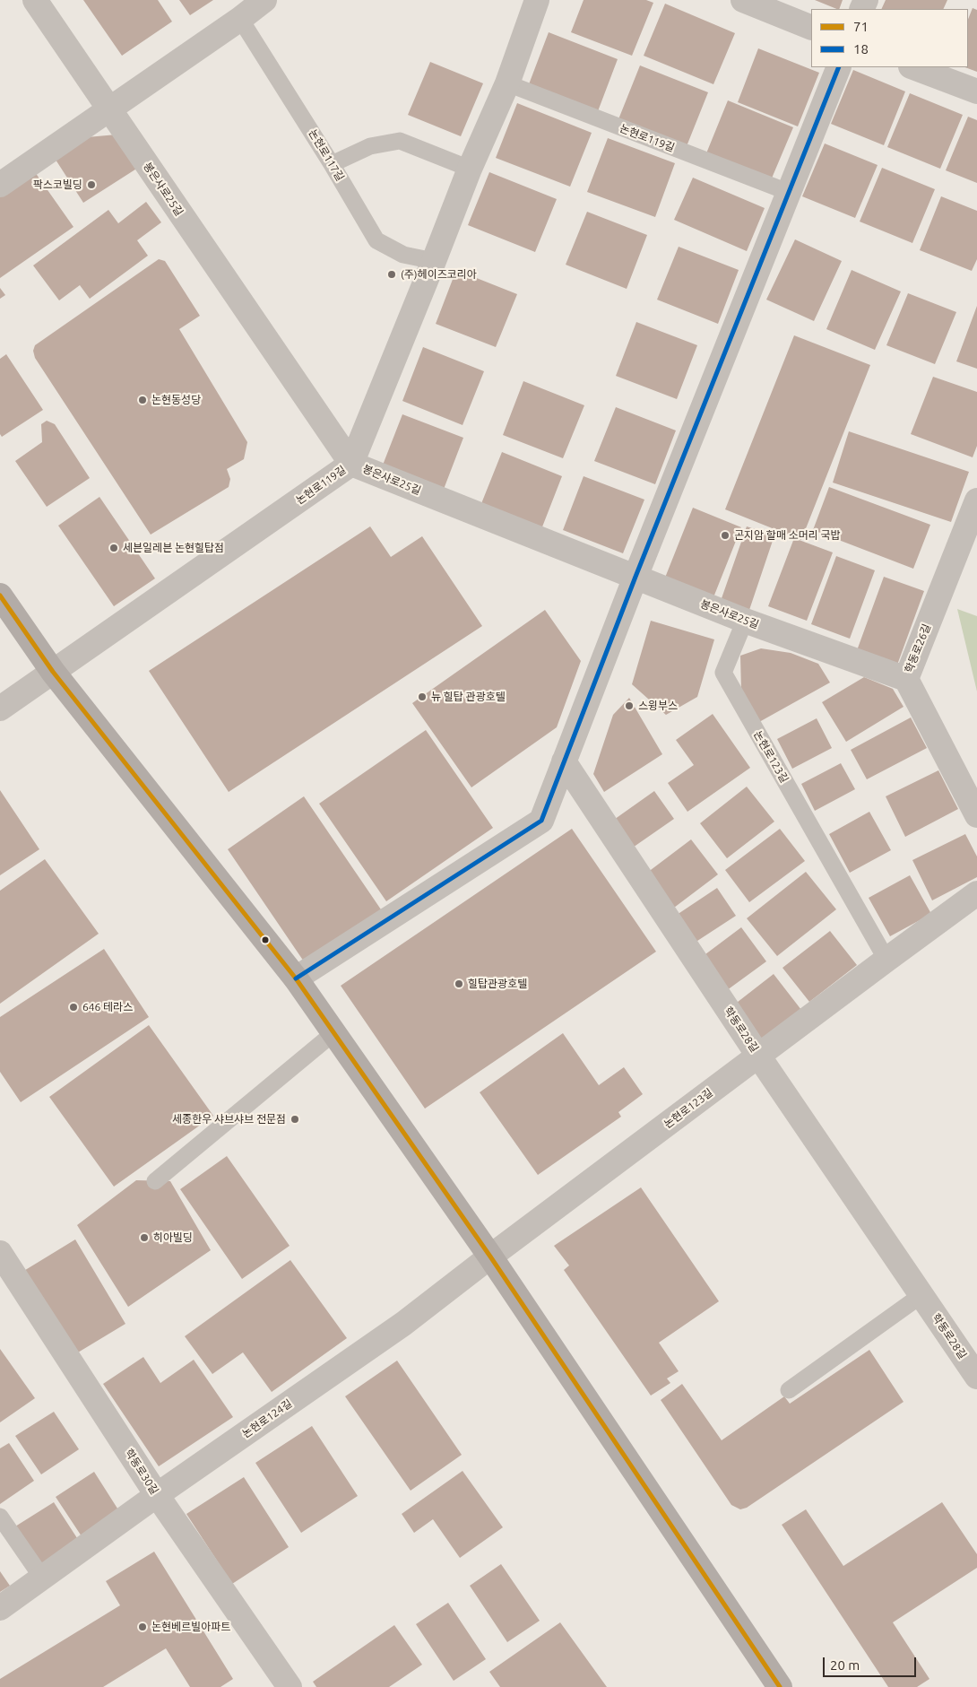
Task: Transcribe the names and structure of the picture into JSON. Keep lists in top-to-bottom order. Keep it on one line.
{"streets":{"street":["논현로119길","봉은사로25길","학동로26길","논현로123길","학동로28길","논현로124길","학동로30길"],"lane":["논현로117길"]},"crossings":[["논현로119길","논현로117길"],["논현로119길","봉은사로25길"],["봉은사로25길","학동로26길"],["봉은사로25길","논현로123길"],["논현로123길","학동로28길"],["논현로123길","논현로124길"],["논현로124길","학동로30길"]],"places":["팍스코빌딩","(주)헤이즈코리아","논현동성당","곤지암 할매 소머리 국밥","세븐일레븐 논현힐탑점","뉴 힐탑 관광호텔","스윙부스","힐탑관광호텔","646 테라스","세종한우 샤브샤브 전문점","히아빌딩","논현베르빌아파트"],"lines":["transit line 18","transit line 71"],"legend":["71","18"],"scale_bar":"20 m"}
